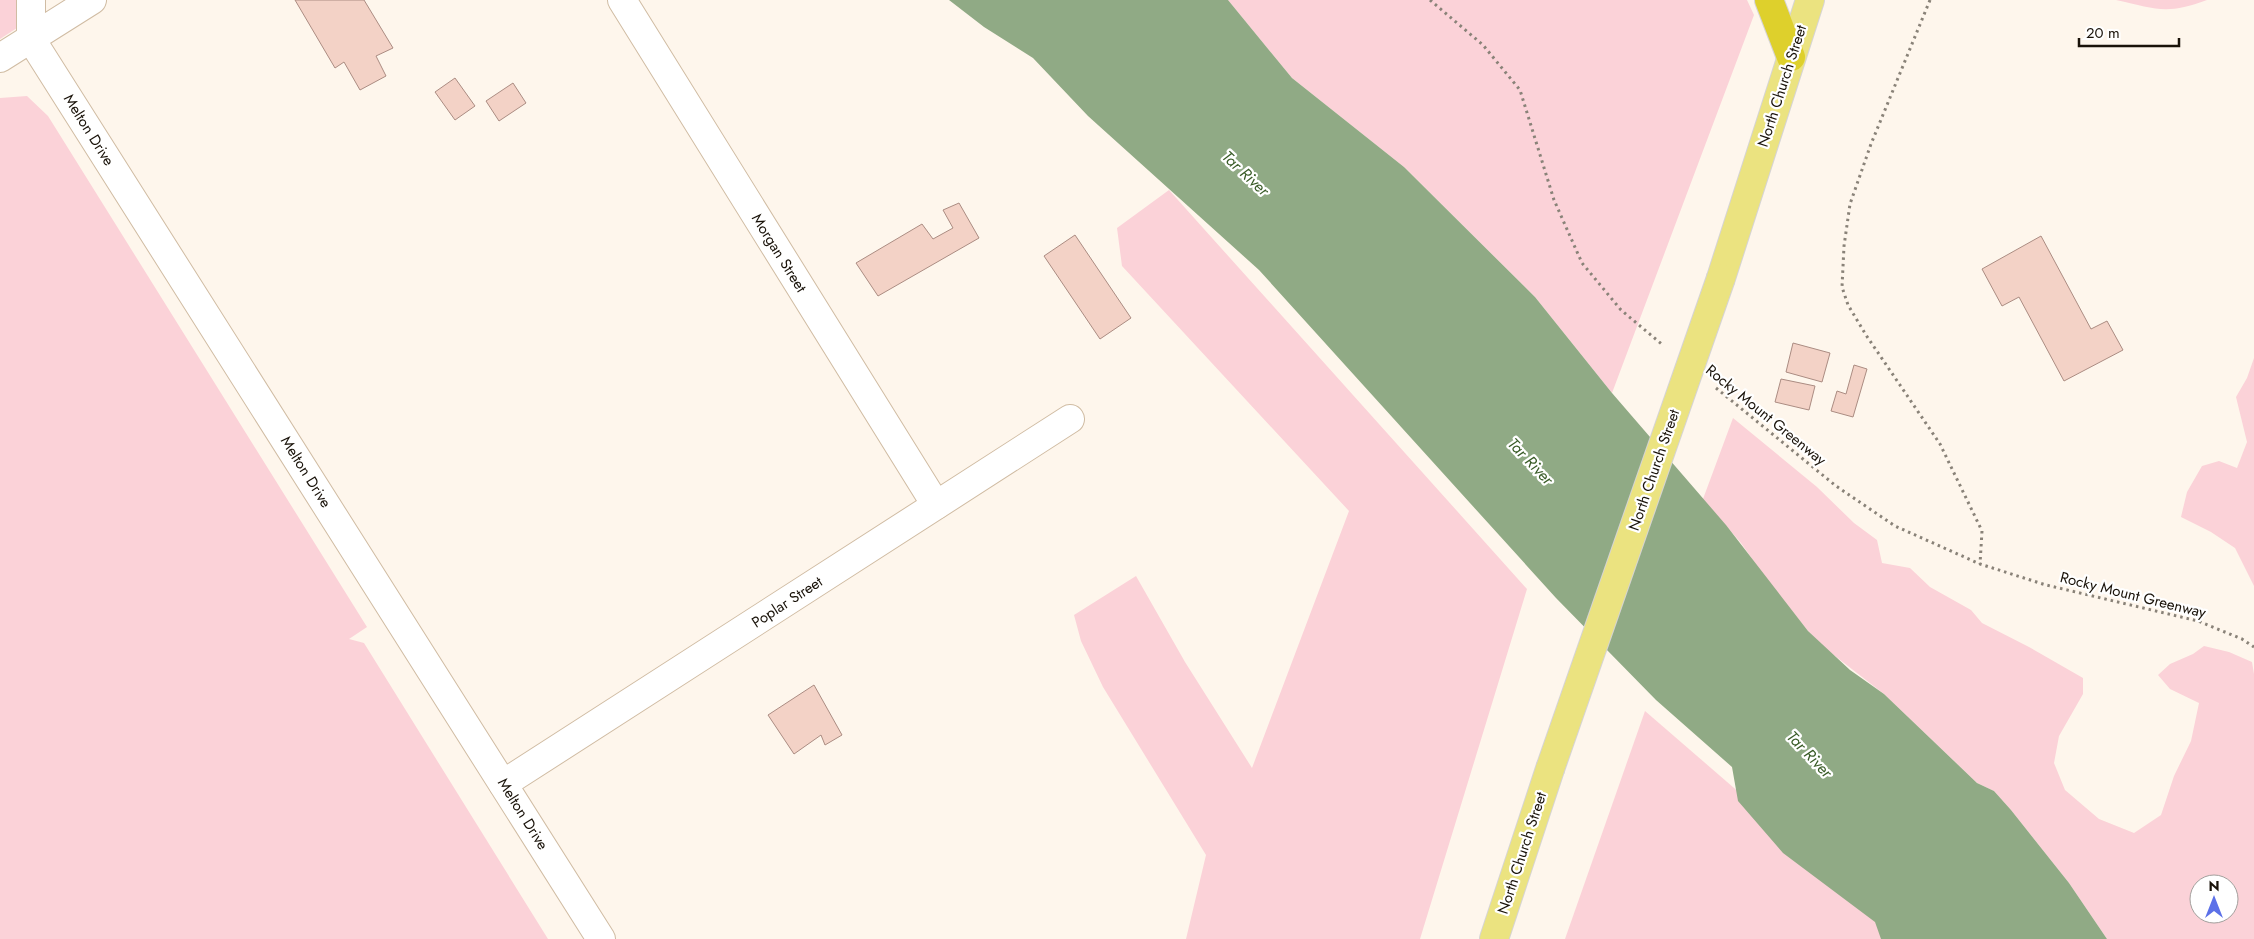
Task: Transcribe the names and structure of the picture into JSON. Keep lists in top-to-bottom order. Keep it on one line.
{"streets":{"main road":["North Church Street"],"street":["Melton Drive","Morgan Street","Poplar Street"],"path":["Rocky Mount Greenway"]},"crossings":[["Melton Drive","Poplar Street"],["Morgan Street","Poplar Street"]],"water":["Tar River"],"scale_bar":"20 m","north":"top"}
